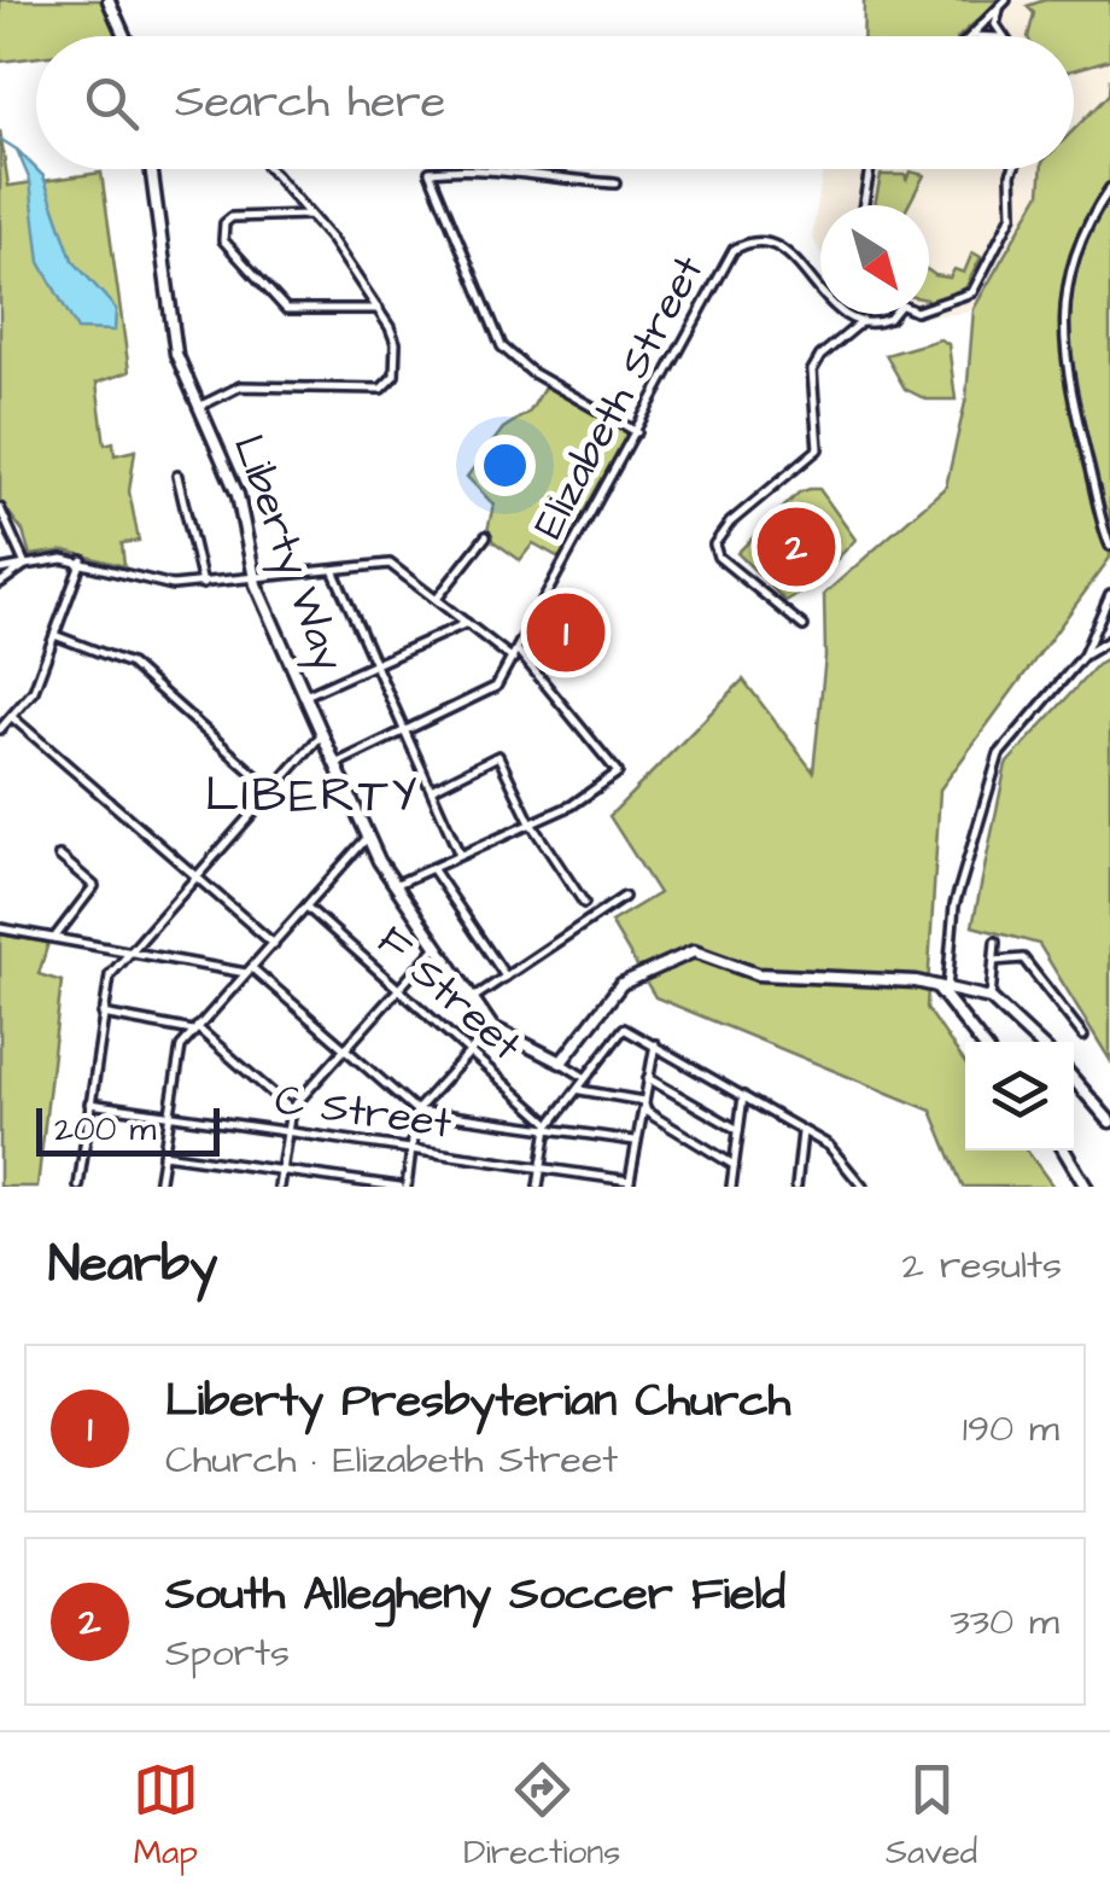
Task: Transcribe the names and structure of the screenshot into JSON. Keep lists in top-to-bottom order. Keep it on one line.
{"streets":{"street":["Elizabeth Street","Liberty Way","F Street","C Street"]},"crossings":[["Elizabeth Street","Liberty Way"]],"districts":["LIBERTY"],"scale_bar":"200 m","north":"bottom right","page":{"search":"Search here","pins":["2","1"],"scale":"200 m","heading":["Nearby","2 results"],"list":[{"mark":"1","name":"Liberty Presbyterian Church","note":"Church · Elizabeth Street","value":"190 m"},{"mark":"2","name":"South Allegheny Soccer Field","note":"Sports","value":"330 m"}],"nav":["Map","Directions","Saved"]}}
